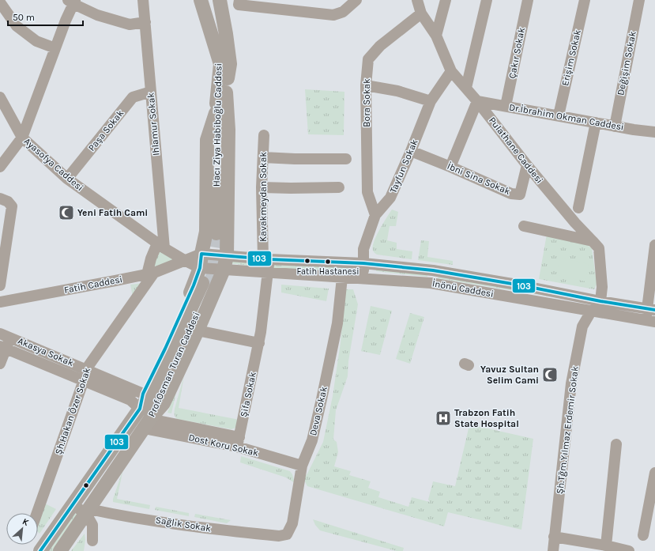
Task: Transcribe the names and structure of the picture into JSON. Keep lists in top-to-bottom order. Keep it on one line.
{"streets":{"main road":["Hacı Ziya Habiboğlu Caddesi","Prof.Osman Turan Caddesi"],"street":["Çakır Sokak","Erişim Sokak","Değişim Sokak","Bora Sokak","Dr.İbrahim Okman Caddesi","Ihlamur Sokak","Paşa Sokak","Pulathane Caddesi","Ayasofya Caddesi","Tayfun Sokak","İbni Sina Sokak","Kavakmeydan Sokak","Fatih Caddesi","İnönü Caddesi","Akasya Sokak","Şifa Sokak","Şh.Hakan Özer Sokak","Deva Sokak","Şh.Tğm.Yılmaz Erdemir Sokak","Dost Koru Sokak","Sağlık Sokak"]},"crossings":[["Çakır Sokak","Dr.İbrahim Okman Caddesi"],["Erişim Sokak","Dr.İbrahim Okman Caddesi"],["Değişim Sokak","Dr.İbrahim Okman Caddesi"],["Bora Sokak","Pulathane Caddesi"],["Bora Sokak","Tayfun Sokak"],["Dr.İbrahim Okman Caddesi","Pulathane Caddesi"],["Ihlamur Sokak","Paşa Sokak"],["Ihlamur Sokak","Ayasofya Caddesi"],["Paşa Sokak","Ayasofya Caddesi"],["Pulathane Caddesi","Tayfun Sokak"],["Pulathane Caddesi","İbni Sina Sokak"],["Pulathane Caddesi","İnönü Caddesi"],["Pulathane Caddesi","Şh.Tğm.Yılmaz Erdemir Sokak"],["Ayasofya Caddesi","Fatih Caddesi"],["Ayasofya Caddesi","İnönü Caddesi"],["Tayfun Sokak","İbni Sina Sokak"],["Tayfun Sokak","İnönü Caddesi"],["Kavakmeydan Sokak","İnönü Caddesi"],["Fatih Caddesi","İnönü Caddesi"],["Fatih Caddesi","Şh.Hakan Özer Sokak"],["İnönü Caddesi","Şifa Sokak"],["İnönü Caddesi","Deva Sokak"],["İnönü Caddesi","Şh.Tğm.Yılmaz Erdemir Sokak"],["Akasya Sokak","Prof.Osman Turan Caddesi"],["Akasya Sokak","Şh.Hakan Özer Sokak"],["Prof.Osman Turan Caddesi","Dost Koru Sokak"],["Prof.Osman Turan Caddesi","Sağlık Sokak"],["Şifa Sokak","Dost Koru Sokak"],["Deva Sokak","Dost Koru Sokak"],["Deva Sokak","Sağlık Sokak"]],"places":{"mosque":["Yeni Fatih Cami","Yavuz Sultan Selim Cami"],"other":["Fatih Hastanesi"],"hospital":["Trabzon Fatih State Hospital"]},"lines":["transit line 103"],"scale_bar":"50 m","north":"top right"}
